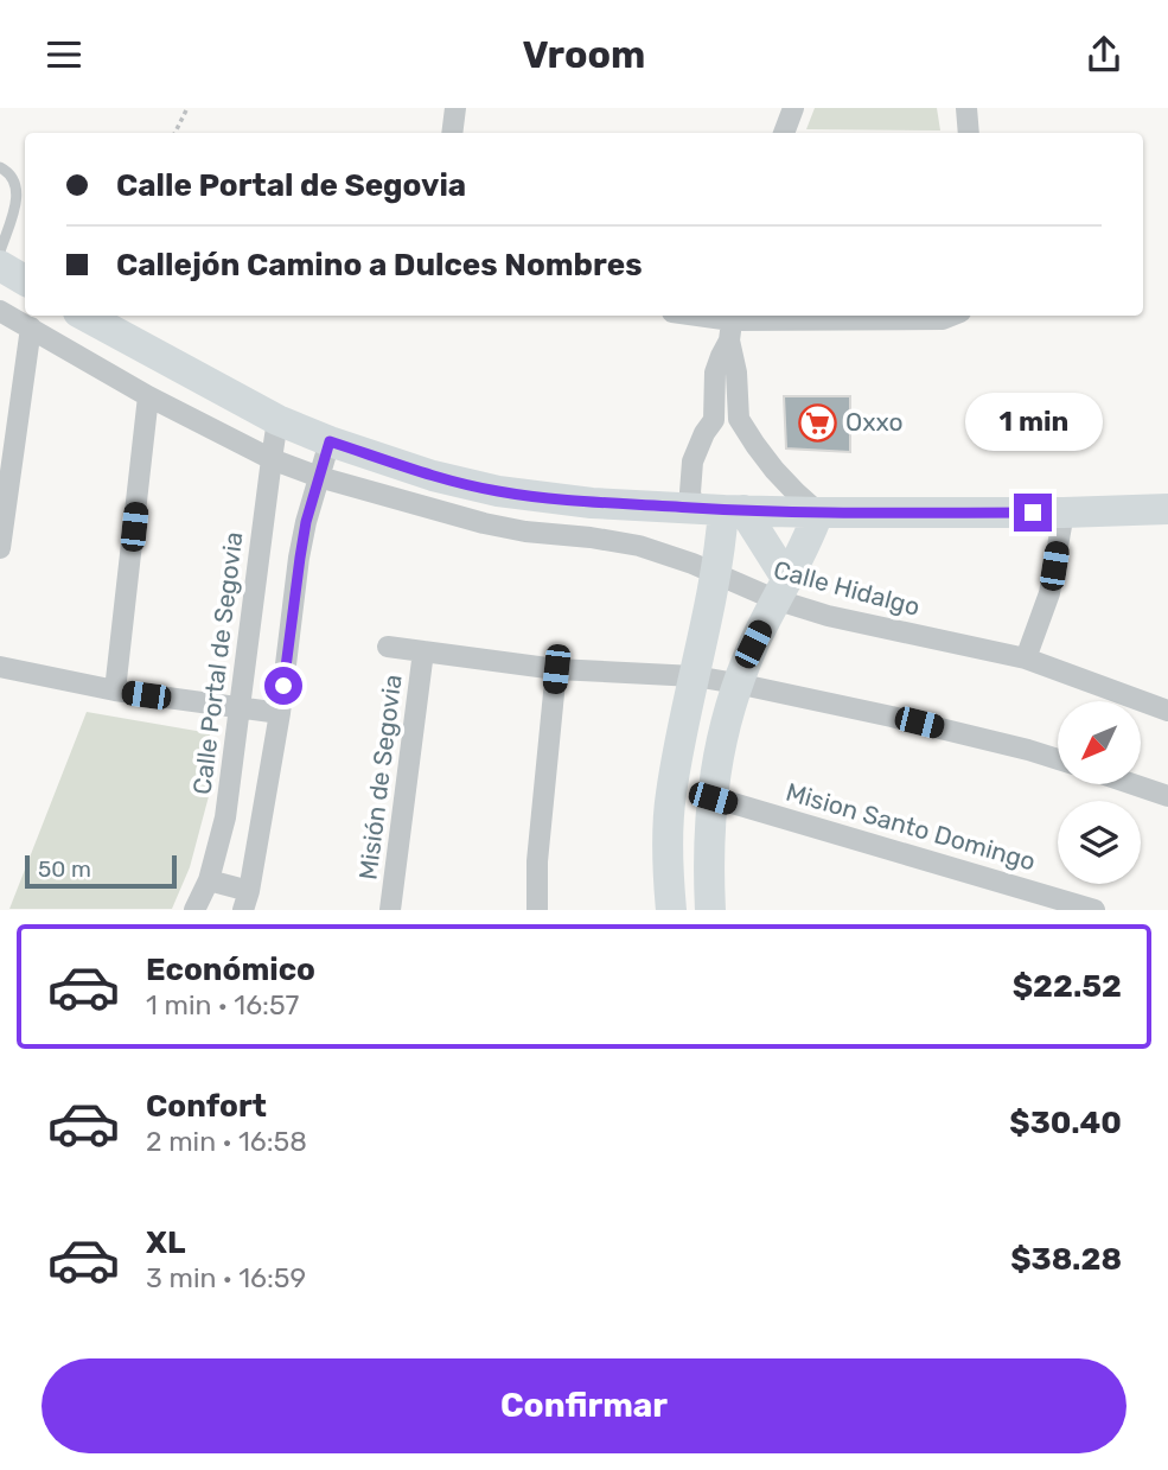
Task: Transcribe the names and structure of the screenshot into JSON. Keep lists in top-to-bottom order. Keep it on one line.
{"streets":{"street":["Calle Hidalgo","Calle Portal de Segovia","Misión de Segovia","Mision Santo Domingo"]},"crossings":[["Calle Hidalgo","Calle Portal de Segovia"]],"places":{"supermarket":["Oxxo"]},"scale_bar":"50 m","north":"bottom left","page":{"header":"Vroom","banner":["Calle Portal de Segovia","Callejón Camino a Dulces Nombres"],"bubble":"1 min","scale":"50 m","list":[{"name":"Económico","note":"1 min · 16:57","value":"$22.52"},{"name":"Confort","note":"2 min · 16:58","value":"$30.40"},{"name":"XL","note":"3 min · 16:59","value":"$38.28"}],"buttons":"Confirmar"}}
